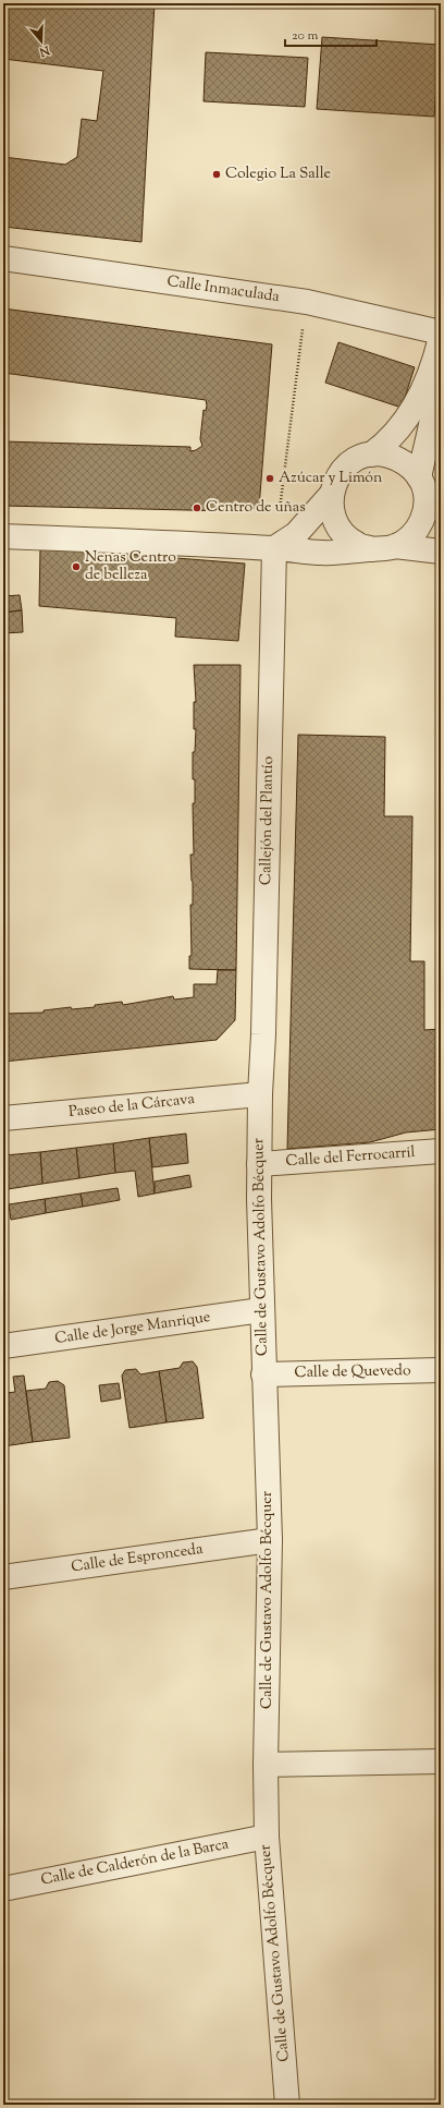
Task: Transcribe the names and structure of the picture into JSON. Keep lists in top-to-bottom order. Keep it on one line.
{"streets":{"street":["Calle Inmaculada","Callejón del Plantío","Paseo de la Cárcava","Calle del Ferrocarril","Calle de Gustavo Adolfo Bécquer","Calle de Jorge Manrique","Calle de Quevedo","Calle de Espronceda","Calle de Calderón de la Barca"]},"crossings":[["Callejón del Plantío","Paseo de la Cárcava"],["Callejón del Plantío","Calle de Gustavo Adolfo Bécquer"],["Paseo de la Cárcava","Calle de Gustavo Adolfo Bécquer"],["Calle del Ferrocarril","Calle de Gustavo Adolfo Bécquer"],["Calle de Gustavo Adolfo Bécquer","Calle de Jorge Manrique"],["Calle de Gustavo Adolfo Bécquer","Calle de Quevedo"],["Calle de Gustavo Adolfo Bécquer","Calle de Espronceda"],["Calle de Gustavo Adolfo Bécquer","Calle de Calderón de la Barca"]],"places":["Colegio La Salle","Azúcar y Limón","Centro de uñas","Nenas Centro de belleza"],"scale_bar":"20 m","north":"bottom"}
